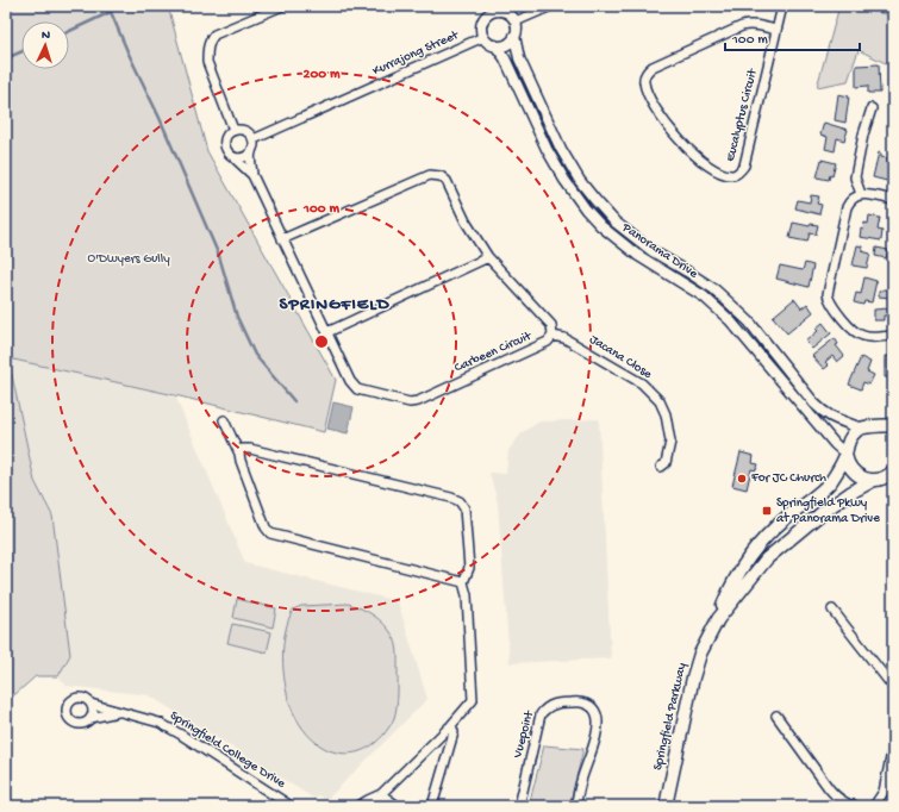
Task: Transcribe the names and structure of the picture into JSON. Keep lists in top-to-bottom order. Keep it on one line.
{"streets":{"main road":["Springfield Parkway"],"street":["Kurrajong Street","Eucalyptus Circuit","Panorama Drive","Carbeen Circuit","Jacana Close","Vuepoint","Springfield College Drive"]},"crossings":[["Kurrajong Street","Panorama Drive"],["Kurrajong Street","Carbeen Circuit"],["Carbeen Circuit","Jacana Close"]],"districts":["SPRINGFIELD"],"parks":["O'Dwyers Gully"],"places":{"other":["For JC Church"],"transit":["Springfield Pkwy at Panorama Drive"]},"scale_bar":"100 m","north":"top","rings":["200 m","100 m"]}
